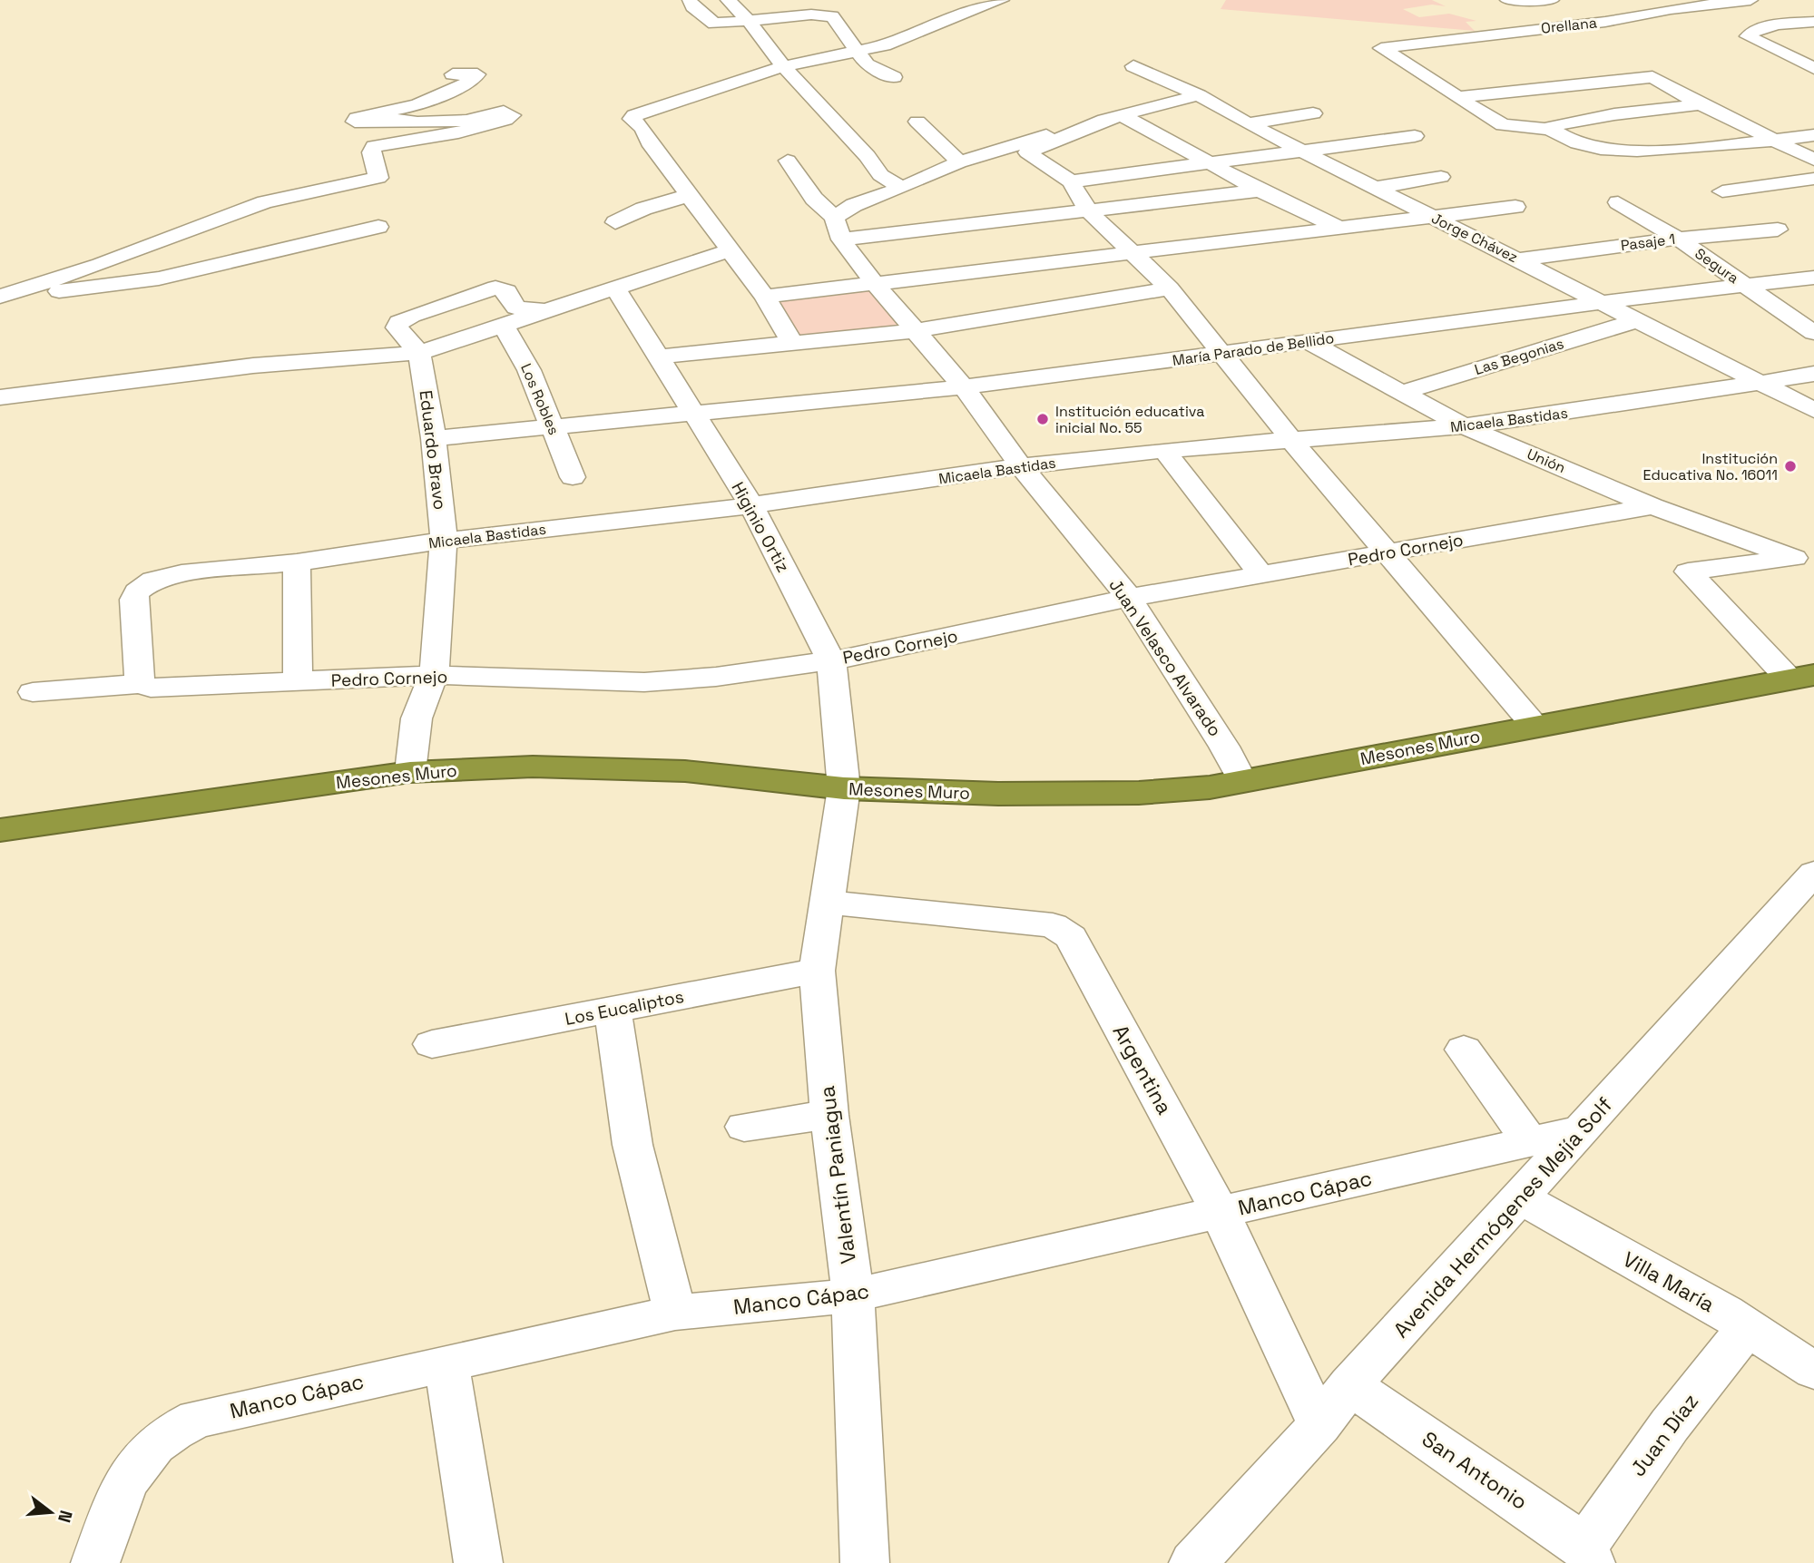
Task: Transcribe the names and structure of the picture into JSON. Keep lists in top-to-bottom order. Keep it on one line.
{"streets":{"highway":["Mesones Muro"],"street":["Orellana","Jorge Chávez","Pasaje 1","Segura","María Parado de Bellido","Las Begonias","Los Robles","Micaela Bastidas","Eduardo Bravo","Unión","Higinio Ortiz","Pedro Cornejo","Juan Velasco Alvarado","Los Eucaliptos","Argentina","Valentín Paniagua","Manco Cápac","Avenida Hermógenes Mejía Solf","Villa María","Juan Díaz","San Antonio"]},"crossings":[["Jorge Chávez","Pasaje 1"],["Jorge Chávez","María Parado de Bellido"],["Jorge Chávez","Las Begonias"],["Jorge Chávez","Micaela Bastidas"],["Pasaje 1","Segura"],["Segura","María Parado de Bellido"],["María Parado de Bellido","Los Robles"],["María Parado de Bellido","Eduardo Bravo"],["María Parado de Bellido","Unión"],["María Parado de Bellido","Higinio Ortiz"],["María Parado de Bellido","Juan Velasco Alvarado"],["Las Begonias","Unión"],["Micaela Bastidas","Eduardo Bravo"],["Micaela Bastidas","Unión"],["Micaela Bastidas","Higinio Ortiz"],["Micaela Bastidas","Pedro Cornejo"],["Micaela Bastidas","Juan Velasco Alvarado"],["Eduardo Bravo","Pedro Cornejo"],["Eduardo Bravo","Mesones Muro"],["Unión","Pedro Cornejo"],["Higinio Ortiz","Pedro Cornejo"],["Higinio Ortiz","Mesones Muro"],["Higinio Ortiz","Valentín Paniagua"],["Pedro Cornejo","Juan Velasco Alvarado"],["Juan Velasco Alvarado","Mesones Muro"],["Mesones Muro","Valentín Paniagua"],["Los Eucaliptos","Valentín Paniagua"],["Argentina","Valentín Paniagua"],["Argentina","Manco Cápac"],["Argentina","Avenida Hermógenes Mejía Solf"],["Valentín Paniagua","Manco Cápac"],["Manco Cápac","Avenida Hermógenes Mejía Solf"],["Avenida Hermógenes Mejía Solf","Villa María"],["Avenida Hermógenes Mejía Solf","San Antonio"],["Villa María","Juan Díaz"],["Juan Díaz","San Antonio"]],"places":["Institución educativa inicial No. 55","Institución Educativa No. 16011"],"north":"right"}
